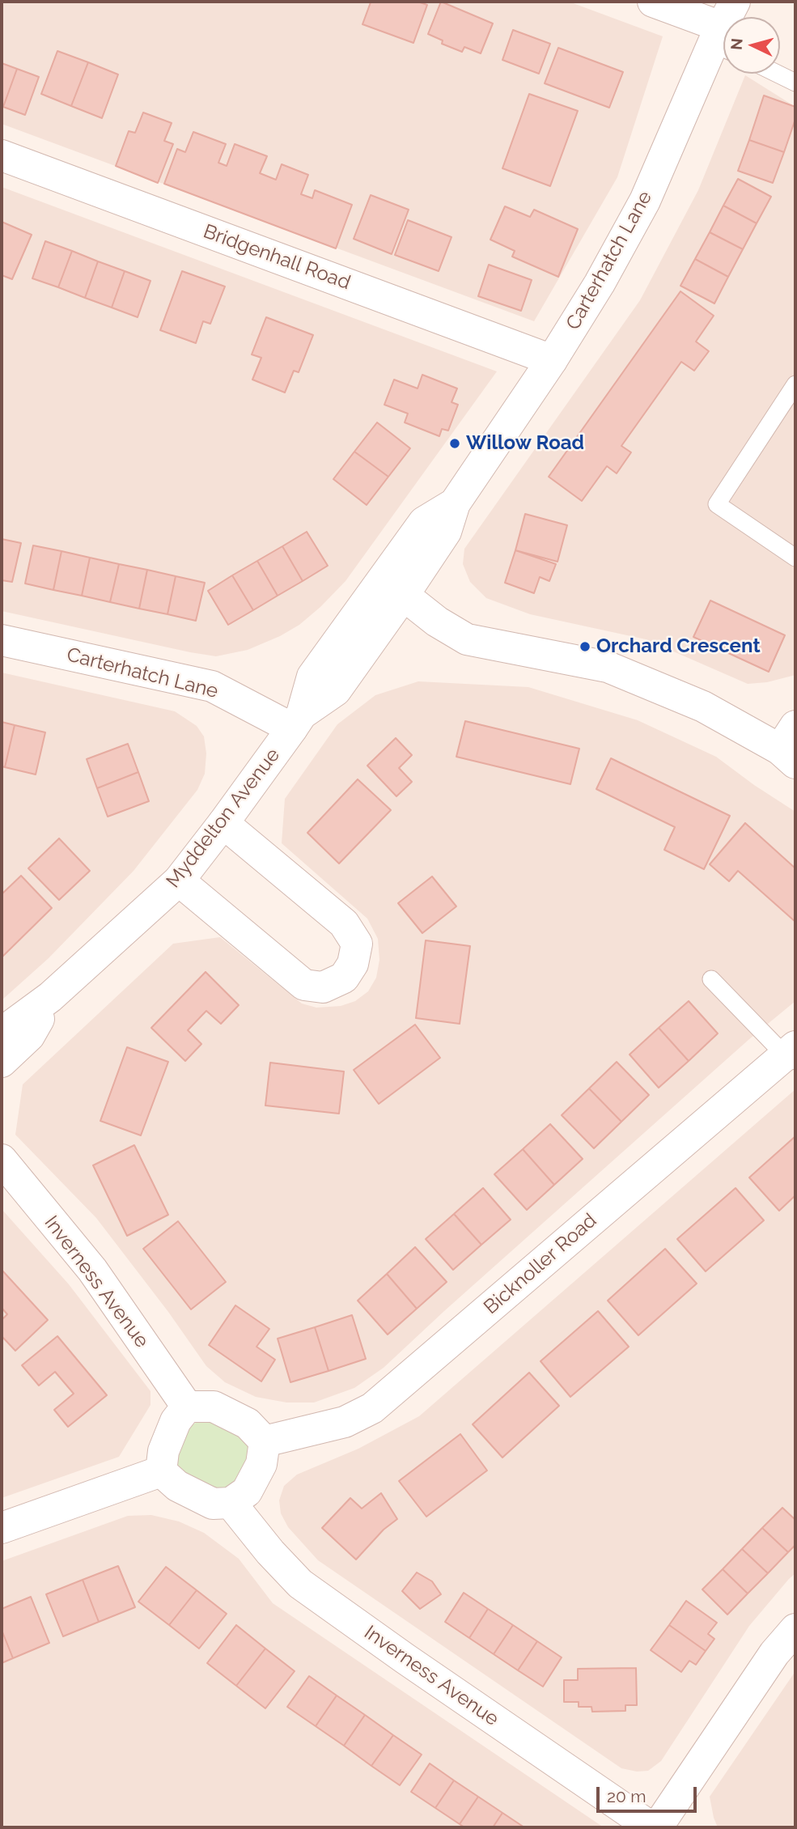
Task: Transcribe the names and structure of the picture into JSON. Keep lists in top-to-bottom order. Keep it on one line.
{"streets":{"street":["Bridgenhall Road","Carterhatch Lane","Myddelton Avenue","Bicknoller Road","Inverness Avenue"]},"crossings":[["Bridgenhall Road","Carterhatch Lane"],["Carterhatch Lane","Myddelton Avenue"],["Bicknoller Road","Inverness Avenue"]],"places":["Willow Road","Orchard Crescent"],"scale_bar":"20 m","north":"left"}
